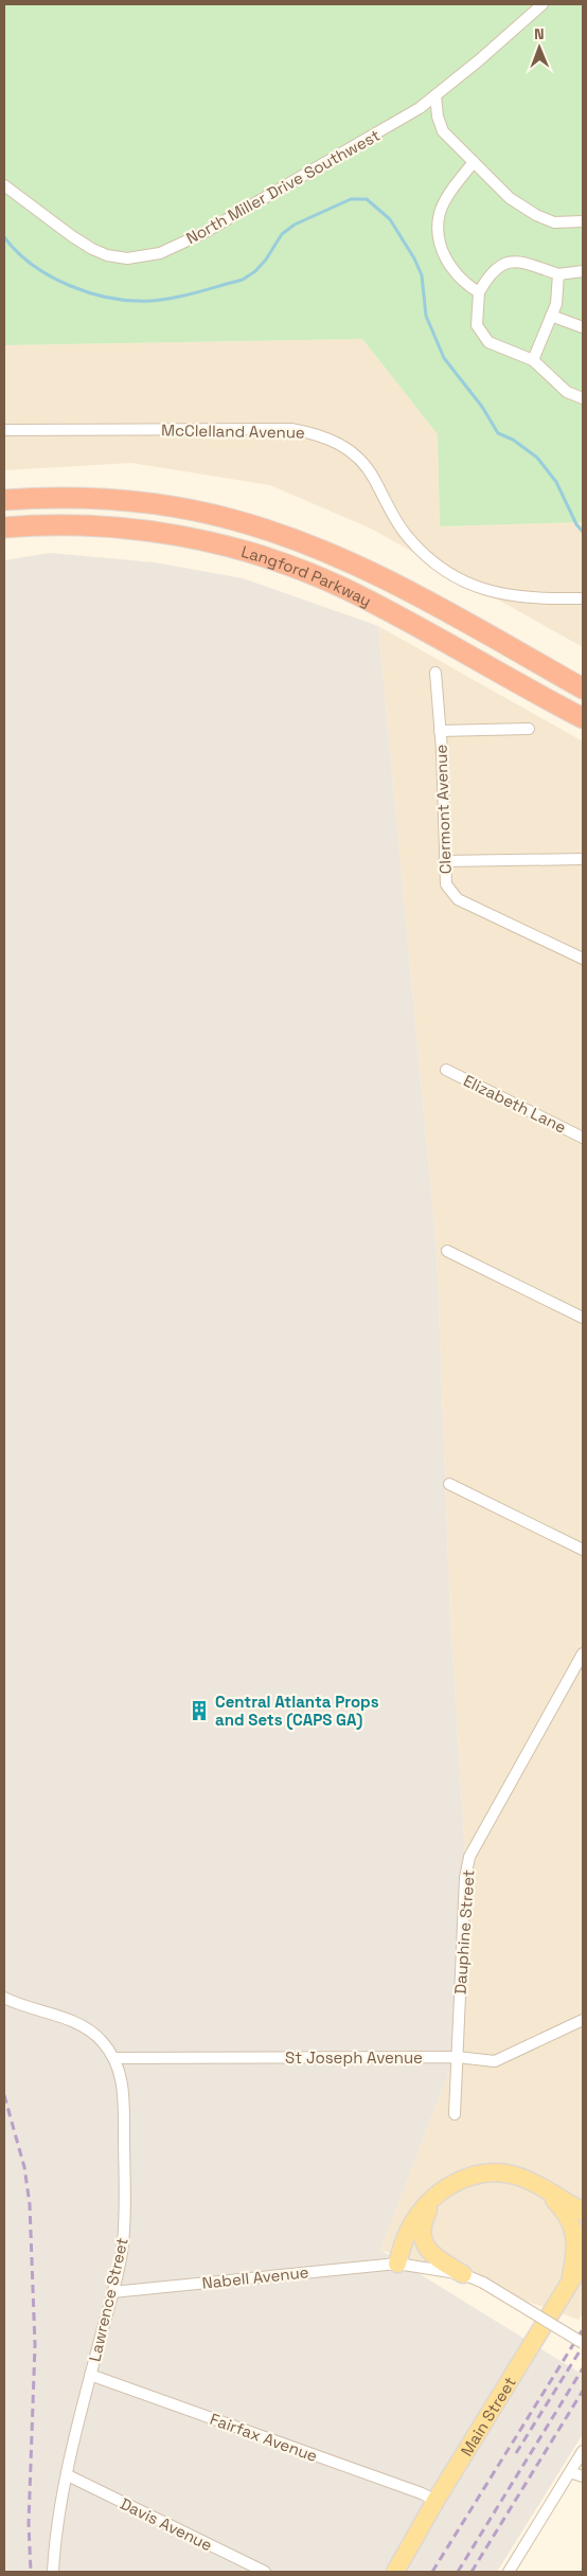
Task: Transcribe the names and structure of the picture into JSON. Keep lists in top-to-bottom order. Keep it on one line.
{"streets":{"highway":["Langford Parkway"],"main road":["Main Street"],"street":["North Miller Drive Southwest","McClelland Avenue","Clermont Avenue","Elizabeth Lane","Dauphine Street","St Joseph Avenue","Nabell Avenue","Lawrence Street","Fairfax Avenue","Davis Avenue"]},"crossings":[["Dauphine Street","St Joseph Avenue"],["St Joseph Avenue","Lawrence Street"],["Nabell Avenue","Lawrence Street"],["Lawrence Street","Fairfax Avenue"],["Lawrence Street","Davis Avenue"],["Main Street","Fairfax Avenue"]],"places":{"building":["Central Atlanta Props and Sets (CAPS GA)"]},"north":"top"}
